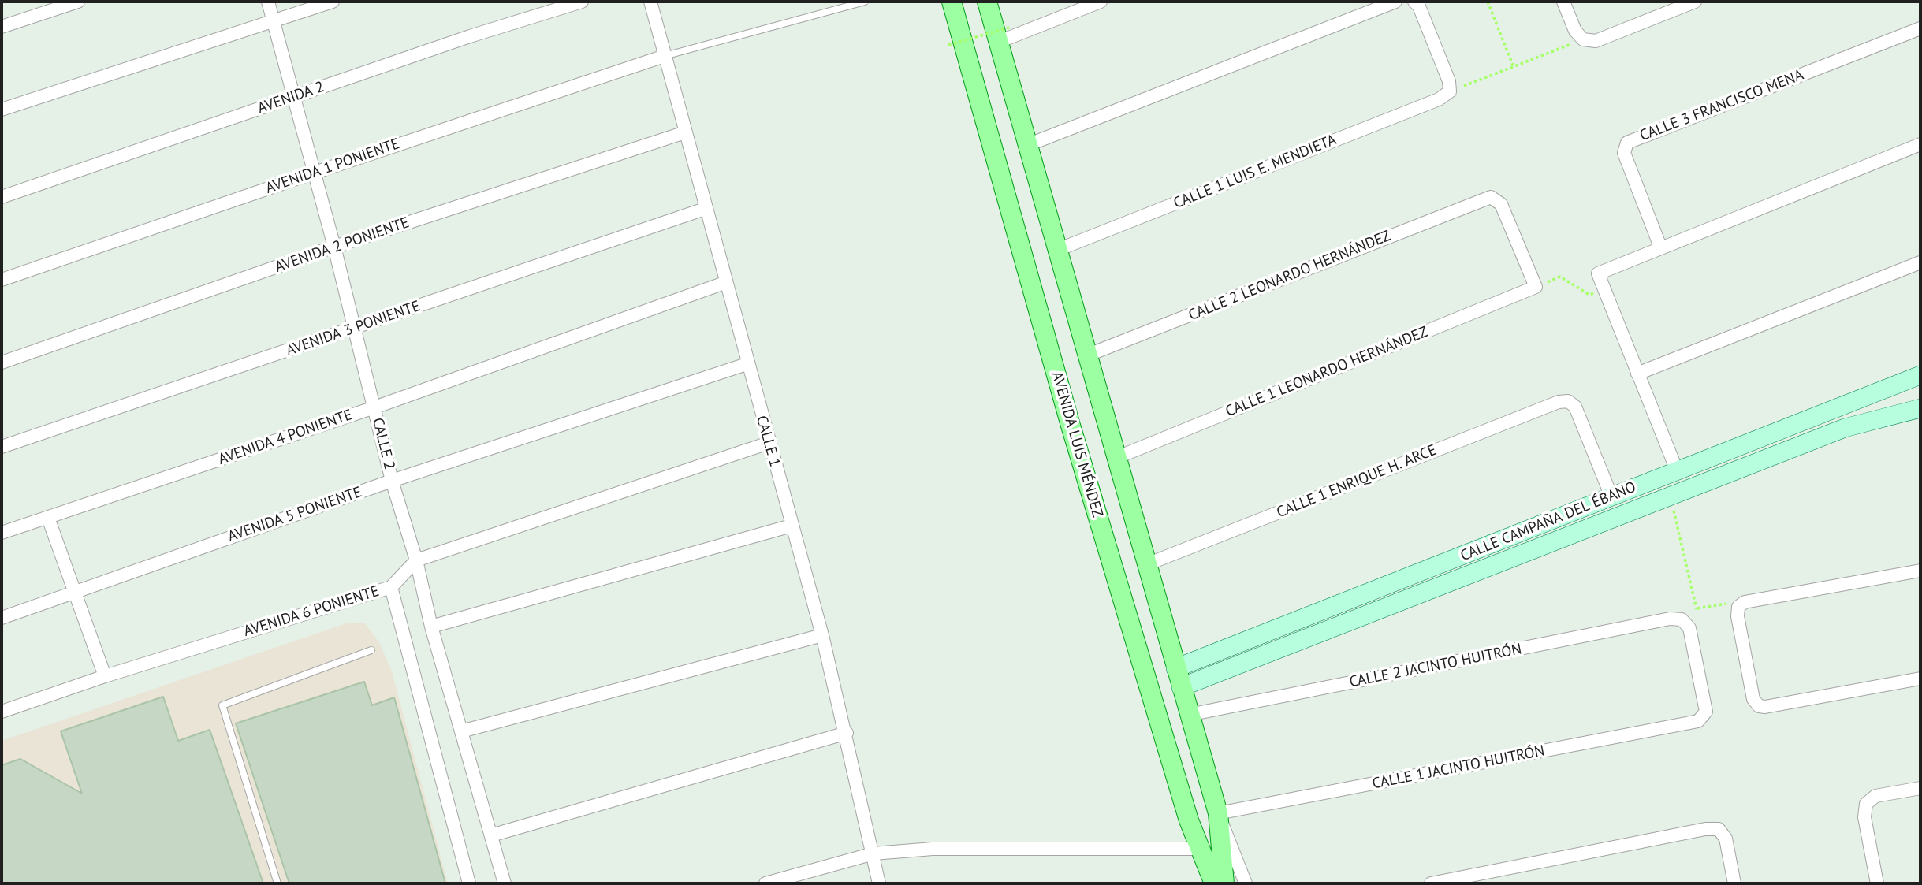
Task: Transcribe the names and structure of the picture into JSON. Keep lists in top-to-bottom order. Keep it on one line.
{"streets":{"main road":["AVENIDA LUIS MÉNDEZ"],"street":["AVENIDA 2","CALLE 3 FRANCISCO MENA","AVENIDA 1 PONIENTE","CALLE 1 LUIS E. MENDIETA","AVENIDA 2 PONIENTE","CALLE 2 LEONARDO HERNÁNDEZ","AVENIDA 3 PONIENTE","CALLE 1 LEONARDO HERNÁNDEZ","AVENIDA 4 PONIENTE","CALLE 1","CALLE 2","CALLE 1 ENRIQUE H. ARCE","AVENIDA 5 PONIENTE","CALLE CAMPAÑA DEL ÉBANO","AVENIDA 6 PONIENTE","CALLE 2 JACINTO HUITRÓN","CALLE 1 JACINTO HUITRÓN"]},"crossings":[["AVENIDA 2","CALLE 2"],["AVENIDA 1 PONIENTE","CALLE 1"],["AVENIDA 1 PONIENTE","CALLE 2"],["AVENIDA 2 PONIENTE","CALLE 1"],["AVENIDA 2 PONIENTE","CALLE 2"],["CALLE 2 LEONARDO HERNÁNDEZ","CALLE 1 LEONARDO HERNÁNDEZ"],["AVENIDA 3 PONIENTE","CALLE 1"],["AVENIDA 3 PONIENTE","CALLE 2"],["AVENIDA 4 PONIENTE","CALLE 1"],["AVENIDA 4 PONIENTE","CALLE 2"],["CALLE 1","AVENIDA 5 PONIENTE"],["CALLE 1","AVENIDA 6 PONIENTE"],["CALLE 2","AVENIDA 5 PONIENTE"],["CALLE 2","AVENIDA 6 PONIENTE"],["CALLE 1 ENRIQUE H. ARCE","CALLE CAMPAÑA DEL ÉBANO"],["CALLE 2 JACINTO HUITRÓN","CALLE 1 JACINTO HUITRÓN"]]}
